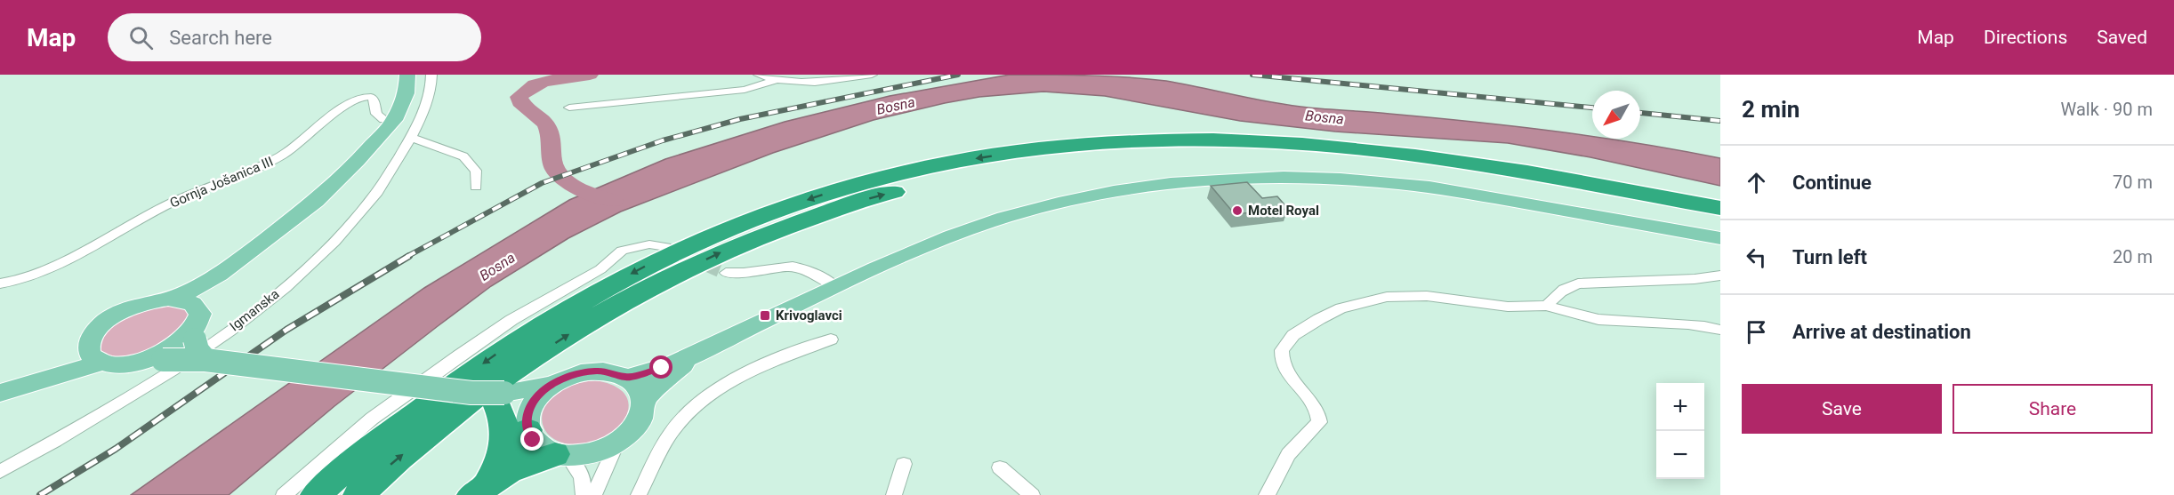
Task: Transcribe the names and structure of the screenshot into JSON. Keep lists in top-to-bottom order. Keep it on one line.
{"streets":{"street":["Gornja Jošanica III","Igmanska"]},"water":["Bosna"],"places":{"other":["Motel Royal"],"transit":["Krivoglavci"]},"north":"bottom left","page":{"header":"Map","search":"Search here","nav":["Map","Directions","Saved"],"heading":["2 min","Walk · 90 m"],"list":[["Continue","70 m"],["Turn left","20 m"],"Arrive at destination"],"buttons":["Save","Share"],"map_buttons":["+","−"]}}
